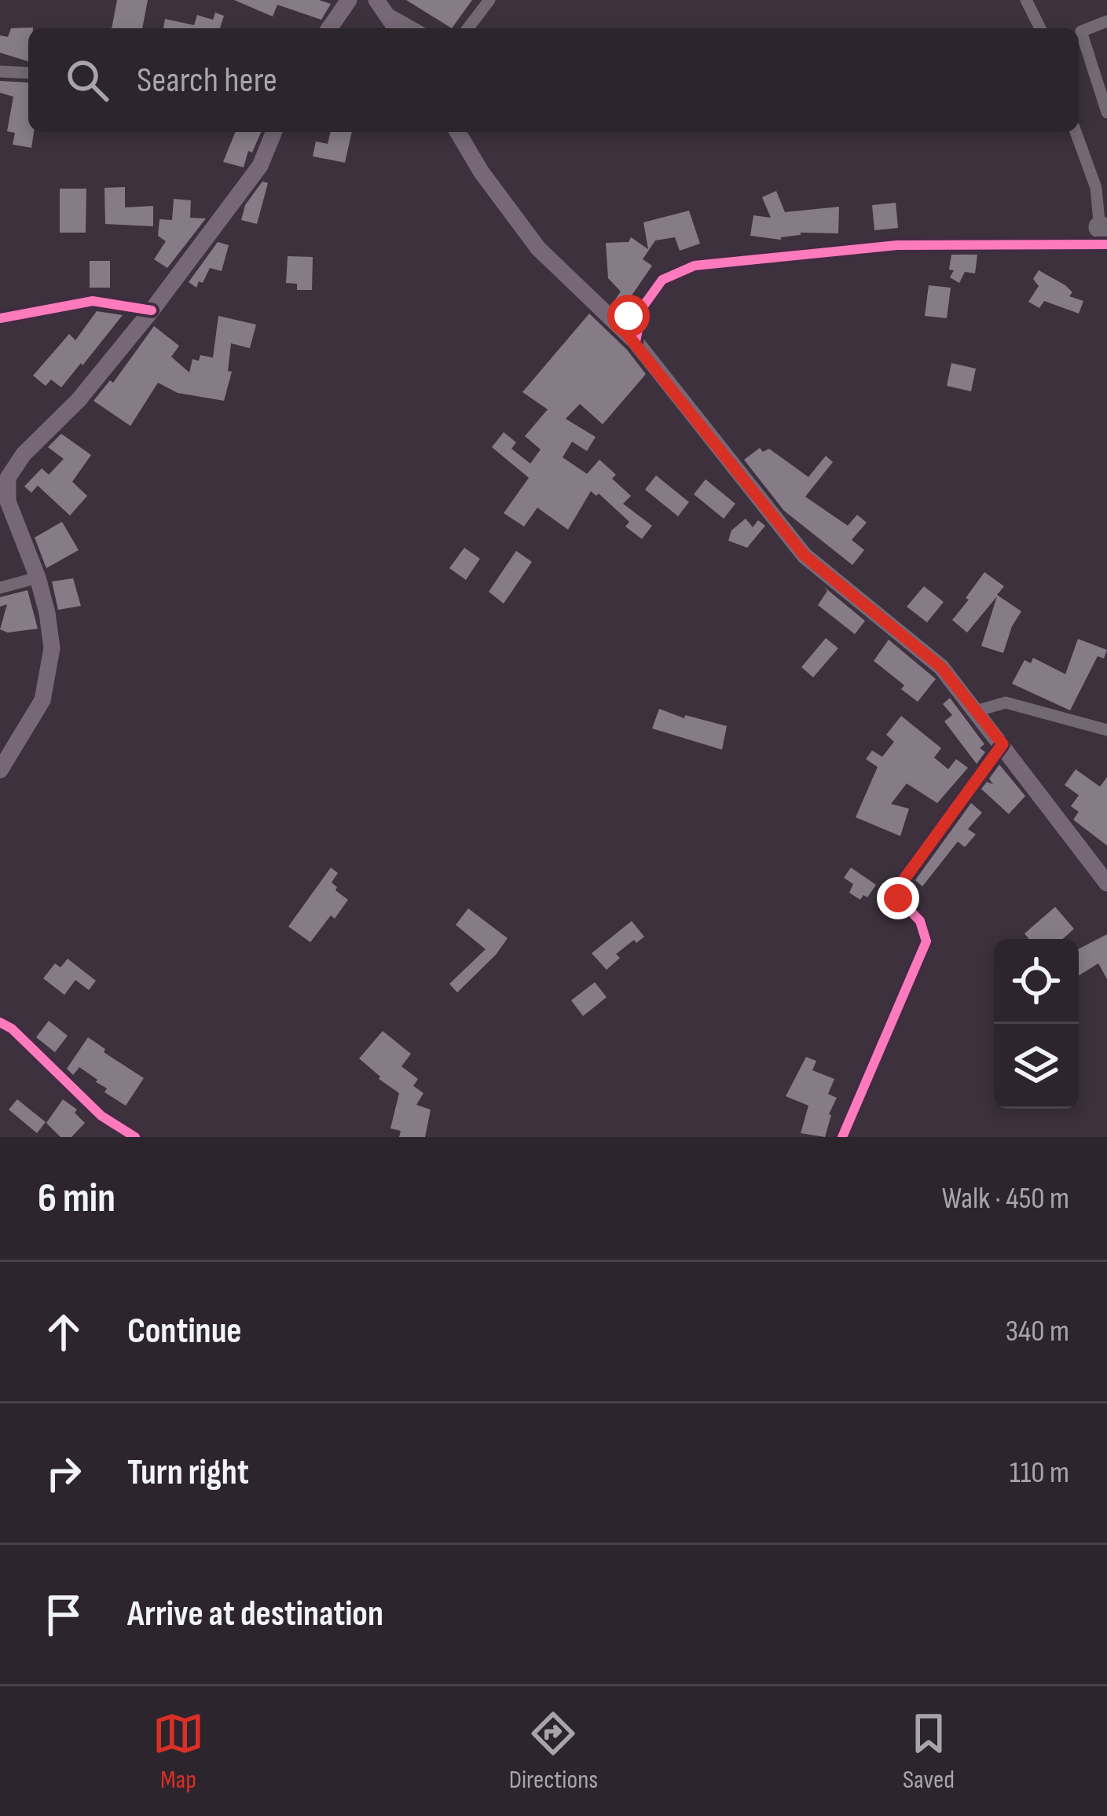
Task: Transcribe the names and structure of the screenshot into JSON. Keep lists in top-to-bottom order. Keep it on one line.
{"page":{"search":"Search here","heading":["6 min","Walk · 450 m"],"list":[["Continue","340 m"],["Turn right","110 m"],"Arrive at destination"],"nav":["Map","Directions","Saved"]}}
